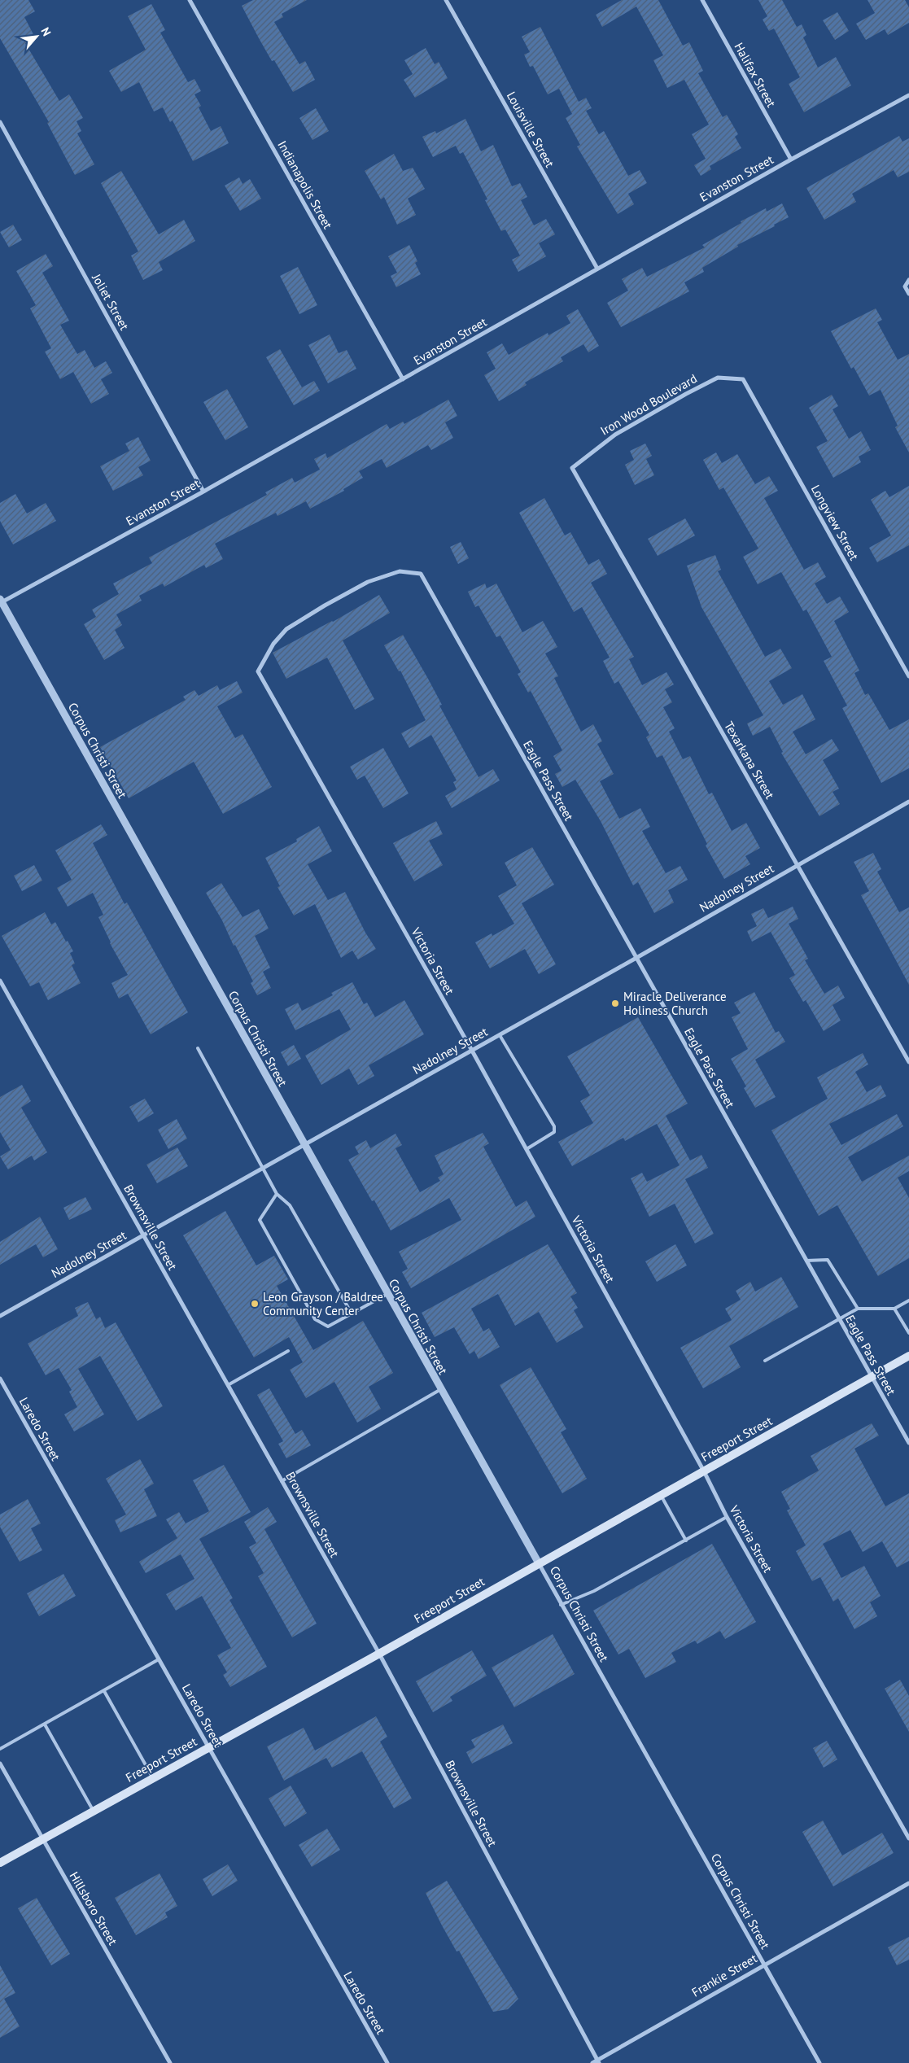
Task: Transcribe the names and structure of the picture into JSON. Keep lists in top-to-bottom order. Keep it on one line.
{"streets":{"main road":["Freeport Street"],"street":["Halifax Street","Louisville Street","Evanston Street","Indianapolis Street","Joliet Street","Iron Wood Boulevard","Longview Street","Corpus Christi Street","Texarkana Street","Eagle Pass Street","Nadolney Street","Victoria Street","Brownsville Street","Laredo Street","Hillsboro Street","Frankie Street"]},"crossings":[["Halifax Street","Evanston Street"],["Louisville Street","Evanston Street"],["Evanston Street","Indianapolis Street"],["Evanston Street","Joliet Street"],["Evanston Street","Corpus Christi Street"],["Iron Wood Boulevard","Longview Street"],["Iron Wood Boulevard","Texarkana Street"],["Corpus Christi Street","Nadolney Street"],["Corpus Christi Street","Freeport Street"],["Corpus Christi Street","Frankie Street"],["Texarkana Street","Nadolney Street"],["Eagle Pass Street","Nadolney Street"],["Eagle Pass Street","Victoria Street"],["Eagle Pass Street","Freeport Street"],["Nadolney Street","Victoria Street"],["Nadolney Street","Brownsville Street"],["Victoria Street","Freeport Street"],["Brownsville Street","Freeport Street"],["Brownsville Street","Frankie Street"],["Laredo Street","Freeport Street"],["Freeport Street","Hillsboro Street"]],"places":["Miracle Deliverance Holiness Church","Leon Grayson / Baldree Community Center"],"north":"top right"}
